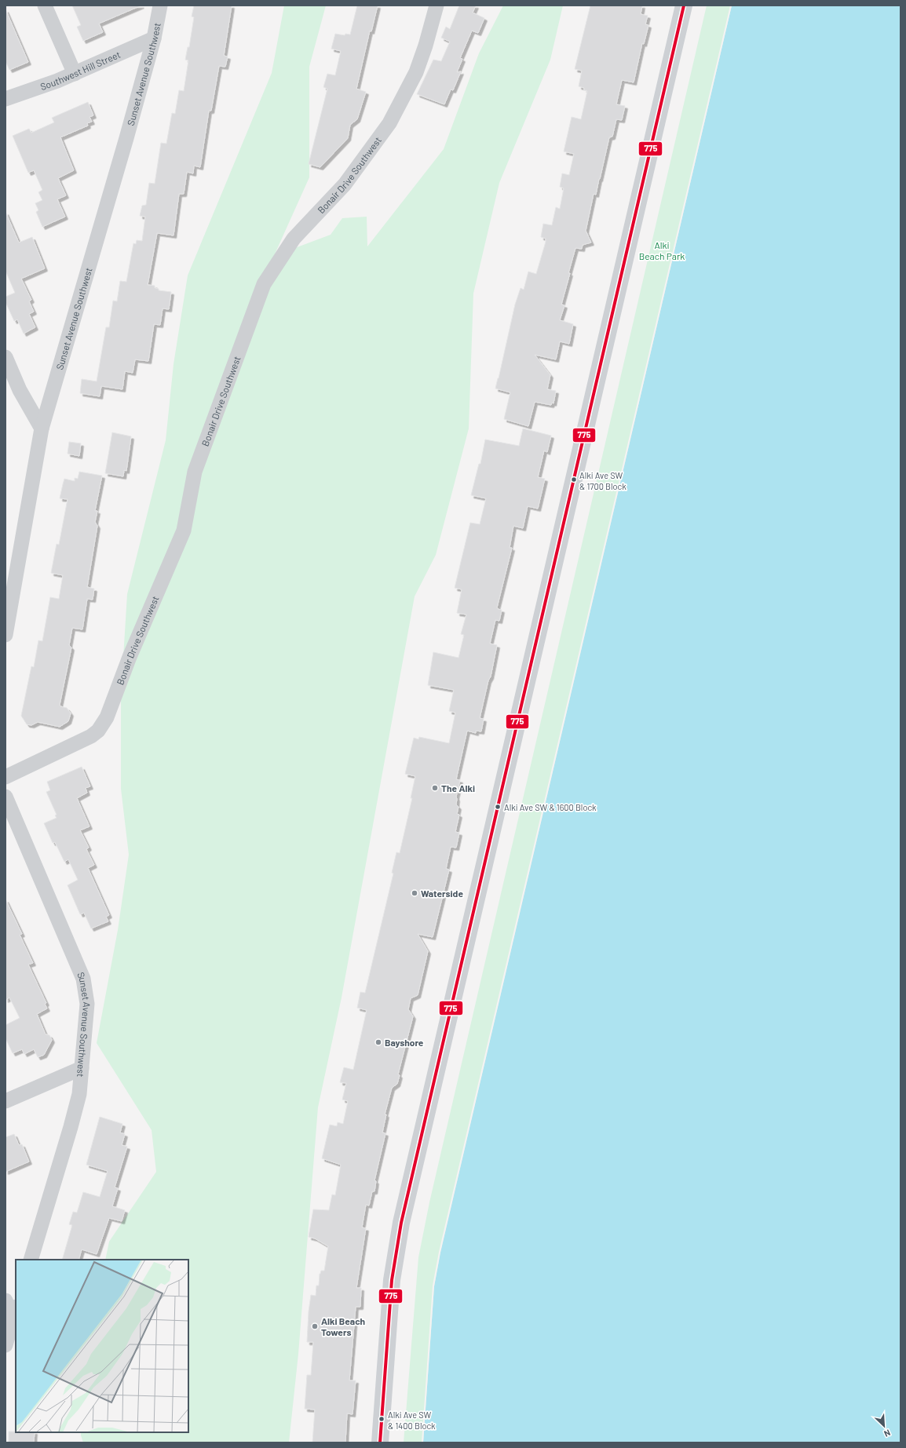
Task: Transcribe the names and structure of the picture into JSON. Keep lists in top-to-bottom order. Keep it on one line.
{"streets":{"street":["Southwest Hill Street","Sunset Avenue Southwest","Bonair Drive Southwest"]},"crossings":[["Southwest Hill Street","Sunset Avenue Southwest"]],"parks":["Alki Beach Park"],"places":["Alki Ave SW & 1700 Block","The Alki","Alki Ave SW & 1600 Block","Waterside","Bayshore","Alki Beach Towers","Alki Ave SW & 1400 Block"],"lines":["transit line 775"],"north":"bottom right"}
